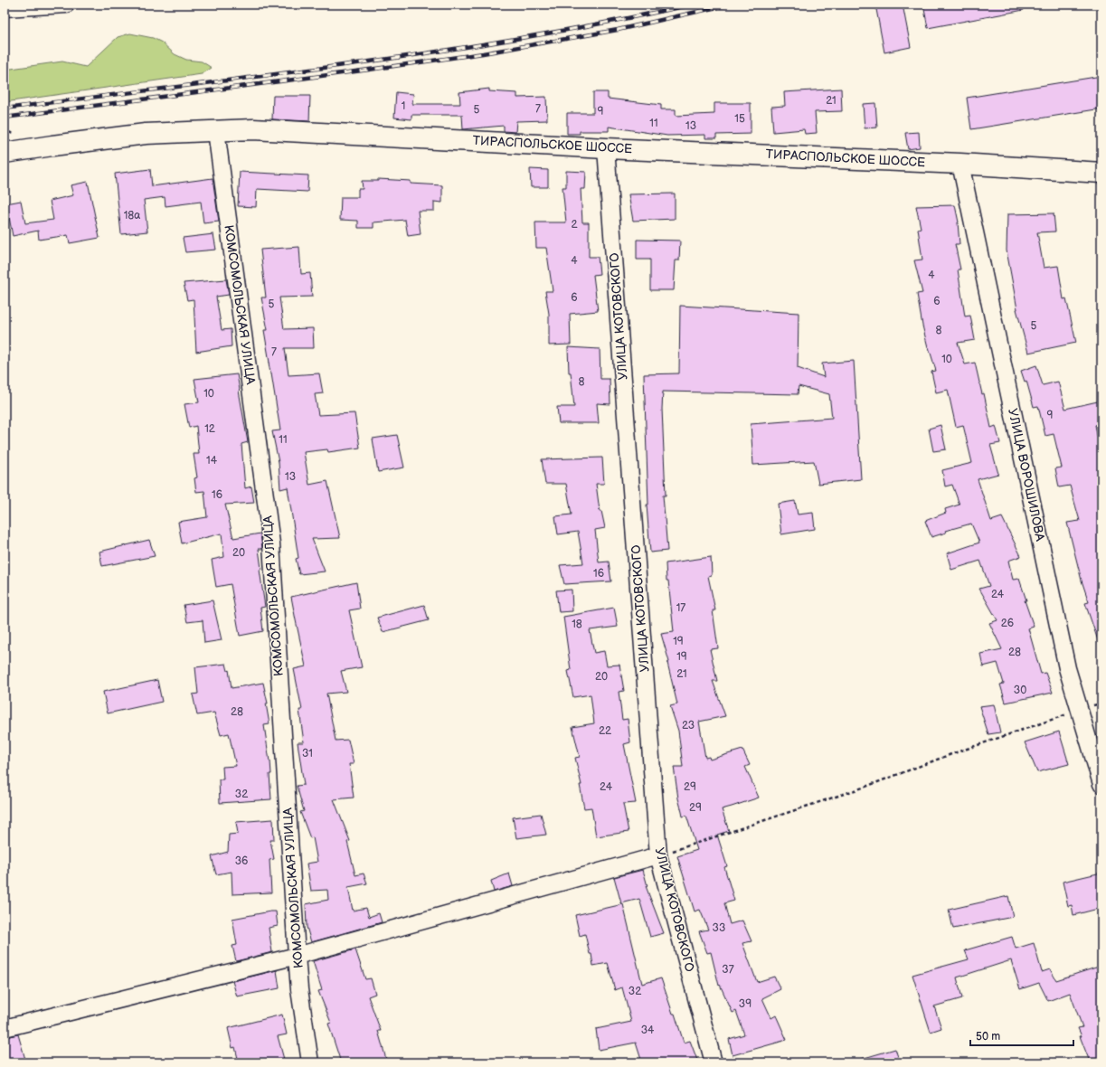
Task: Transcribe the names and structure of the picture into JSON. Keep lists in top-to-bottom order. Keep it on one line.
{"streets":{"main road":["ТИРАСПОЛЬСКОЕ ШОССЕ"],"street":["КОМСОМОЛЬСКАЯ УЛИЦА","УЛИЦА КОТОВСКОГО","УЛИЦА ВОРОШИЛОВА"]},"crossings":[["ТИРАСПОЛЬСКОЕ ШОССЕ","КОМСОМОЛЬСКАЯ УЛИЦА"],["ТИРАСПОЛЬСКОЕ ШОССЕ","УЛИЦА КОТОВСКОГО"],["ТИРАСПОЛЬСКОЕ ШОССЕ","УЛИЦА ВОРОШИЛОВА"]],"house_numbers":["21","1","7","5","9","15","11","13","18а","2","4","4","6","6","5","5","8","7","10","8","10","9","12","11","14","13","16","20","16","24","17","26","18","19","28","19","21","20","30","28","23","22","31","24","29","32","29","36","33","37","32","39","34"],"scale_bar":"50 m"}
